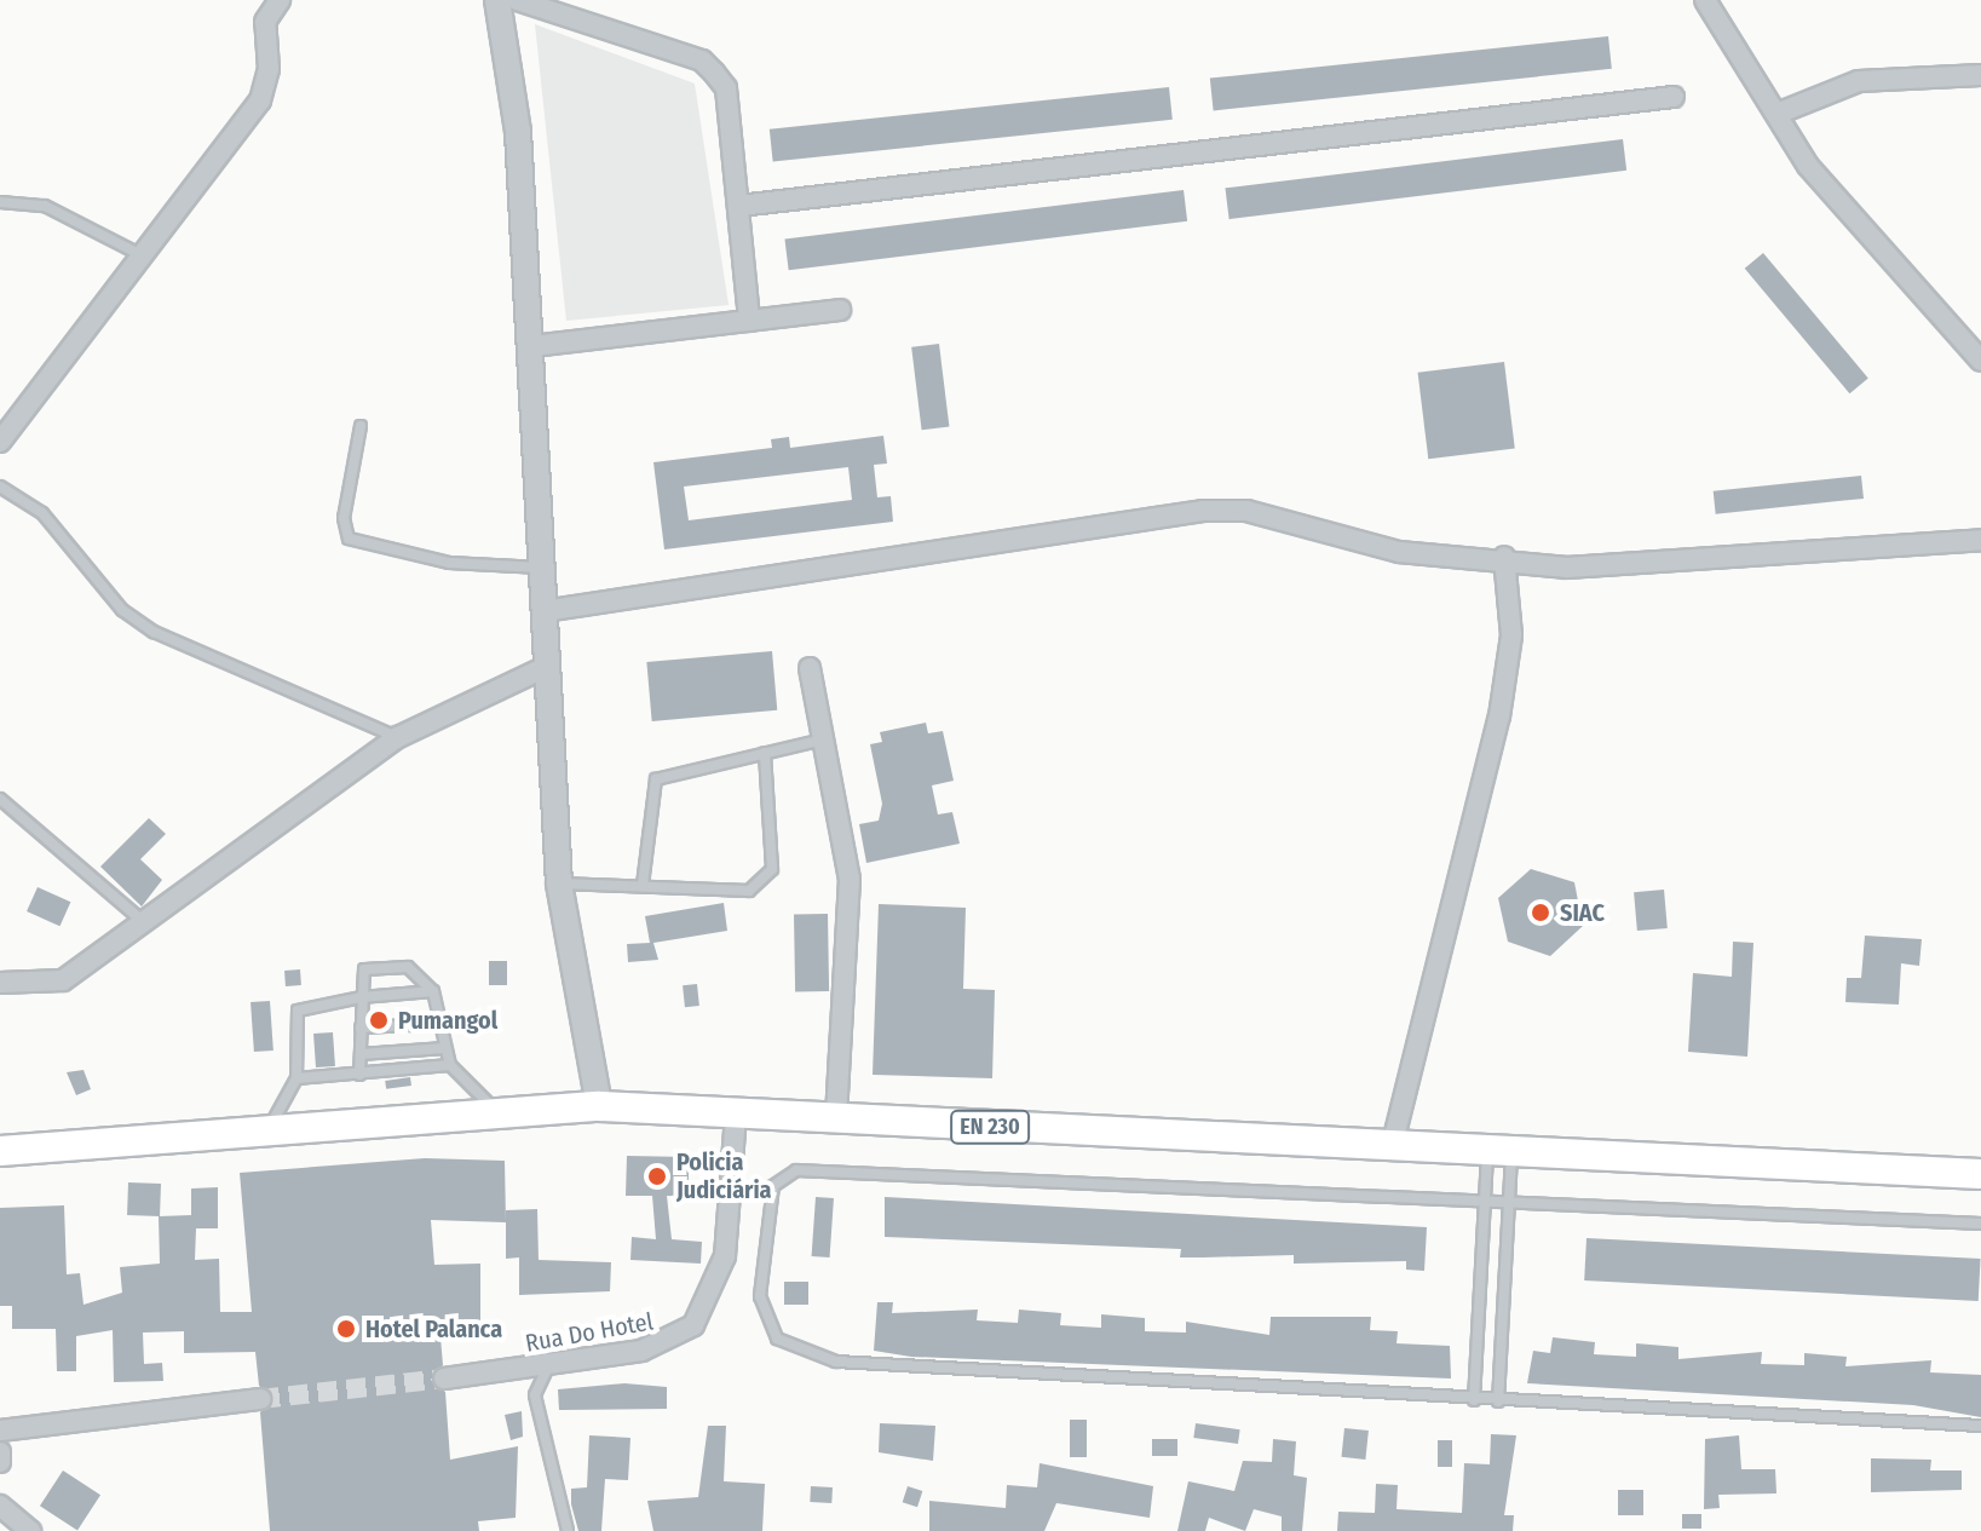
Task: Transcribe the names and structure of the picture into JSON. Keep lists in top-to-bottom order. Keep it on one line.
{"streets":{"main road":["EN 230"],"street":["Rua Do Hotel"]},"crossings":[["EN 230","Rua Do Hotel"]],"places":["SIAC","Pumangol","Policia Judiciária","Hotel Palanca"]}
